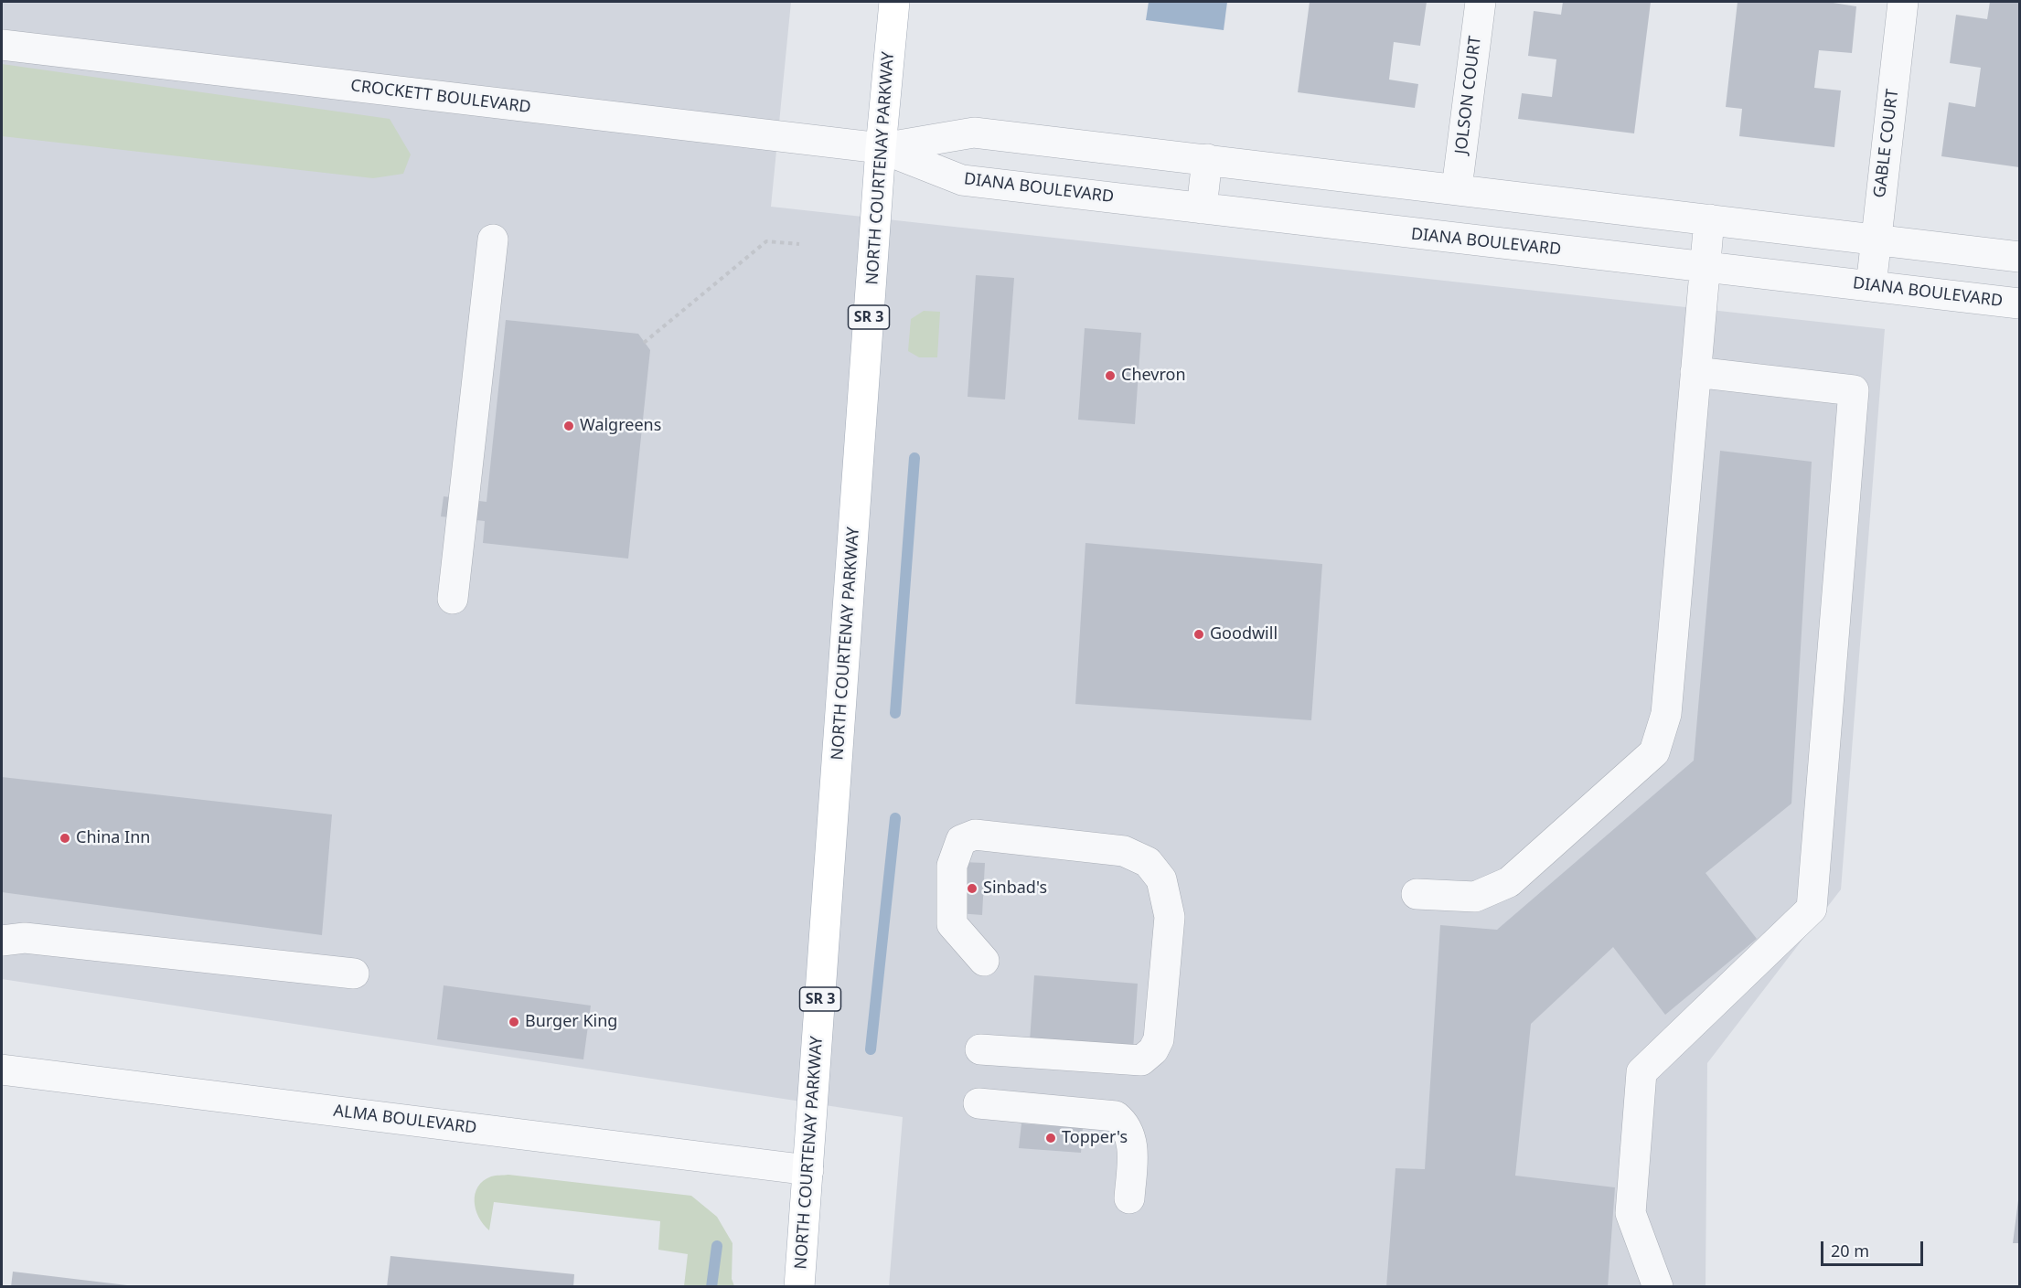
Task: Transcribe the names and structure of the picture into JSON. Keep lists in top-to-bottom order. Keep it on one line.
{"streets":{"main road":["NORTH COURTENAY PARKWAY","SR 3"],"street":["JOLSON COURT","CROCKETT BOULEVARD","GABLE COURT","DIANA BOULEVARD","ALMA BOULEVARD"]},"crossings":[["CROCKETT BOULEVARD","NORTH COURTENAY PARKWAY"],["CROCKETT BOULEVARD","DIANA BOULEVARD"],["GABLE COURT","DIANA BOULEVARD"],["NORTH COURTENAY PARKWAY","DIANA BOULEVARD"],["NORTH COURTENAY PARKWAY","ALMA BOULEVARD"]],"places":["Chevron","Walgreens","Goodwill","China Inn","Sinbad's","Burger King","Topper's"],"scale_bar":"20 m"}
